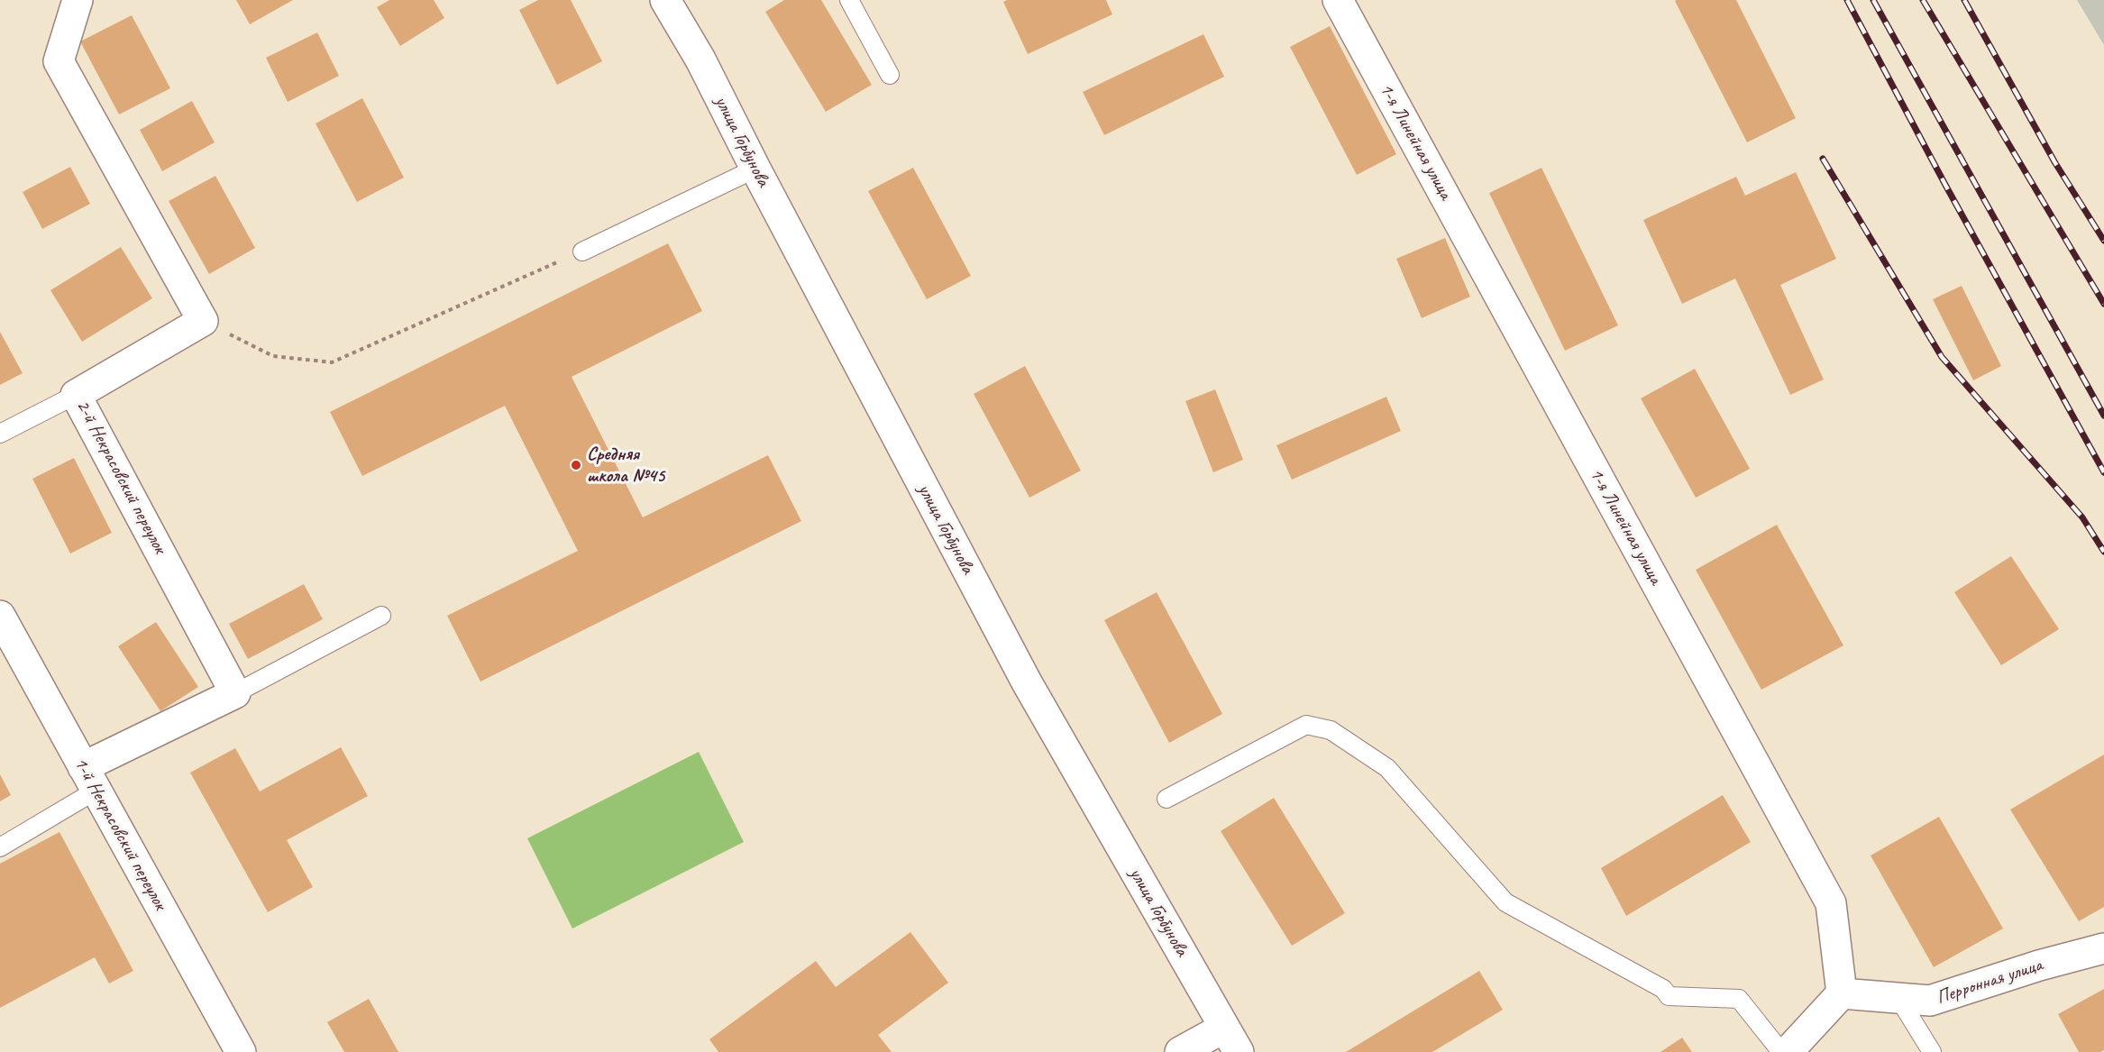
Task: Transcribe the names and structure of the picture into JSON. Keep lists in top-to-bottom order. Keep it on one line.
{"streets":{"street":["улица Горбунова","1-я Линейная улица","2-й Некрасовский переулок","1-й Некрасовский переулок","Перронная улица"]},"crossings":[["1-я Линейная улица","Перронная улица"]],"places":["Средняя школа №45"]}
